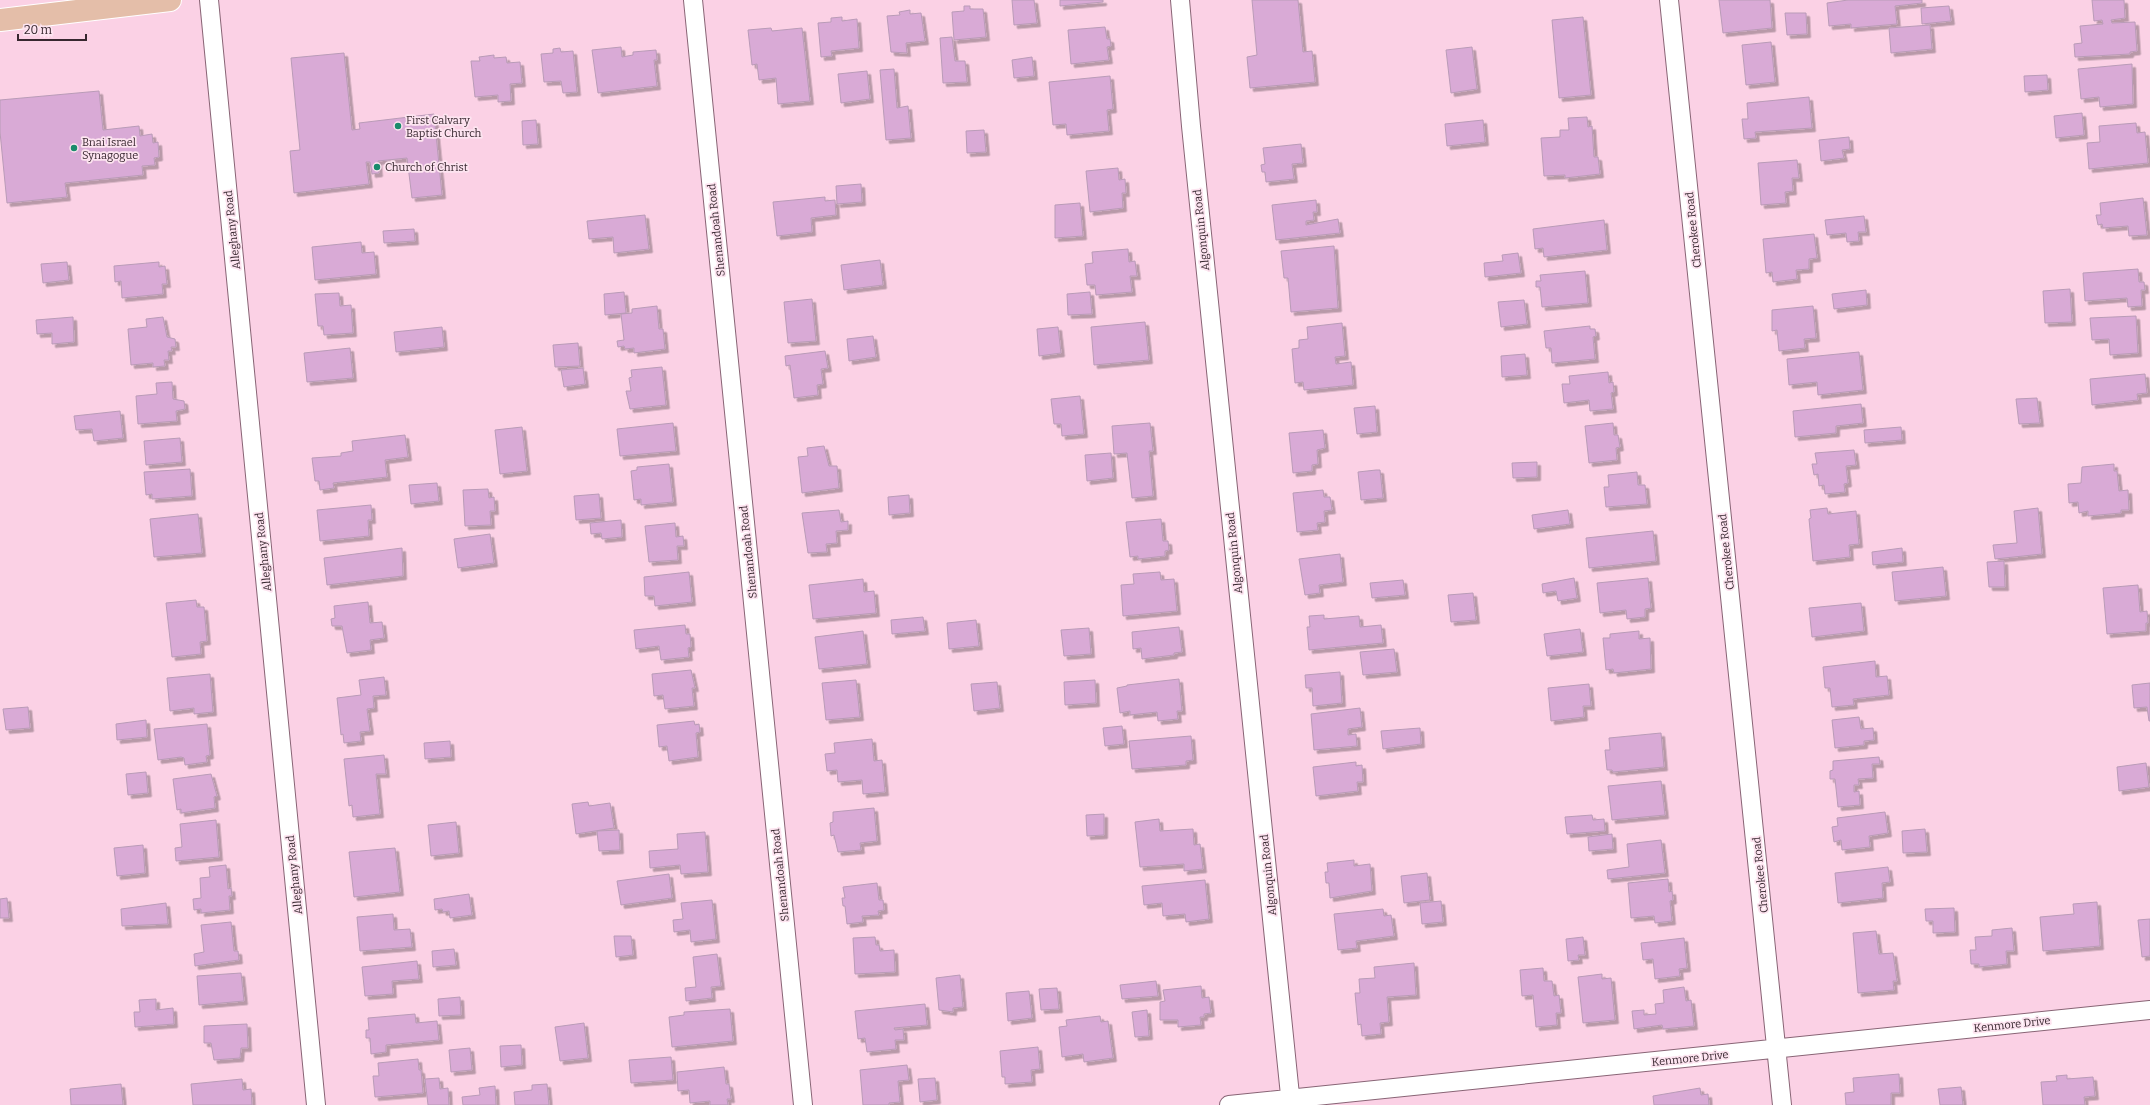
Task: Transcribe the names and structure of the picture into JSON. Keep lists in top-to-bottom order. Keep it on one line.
{"streets":{"street":["Alleghany Road","Shenandoah Road","Algonquin Road","Cherokee Road","Kenmore Drive"]},"crossings":[["Algonquin Road","Kenmore Drive"],["Cherokee Road","Kenmore Drive"]],"places":["First Calvary Baptist Church","Bnai Israel Synagogue","Church of Christ"],"scale_bar":"20 m"}
